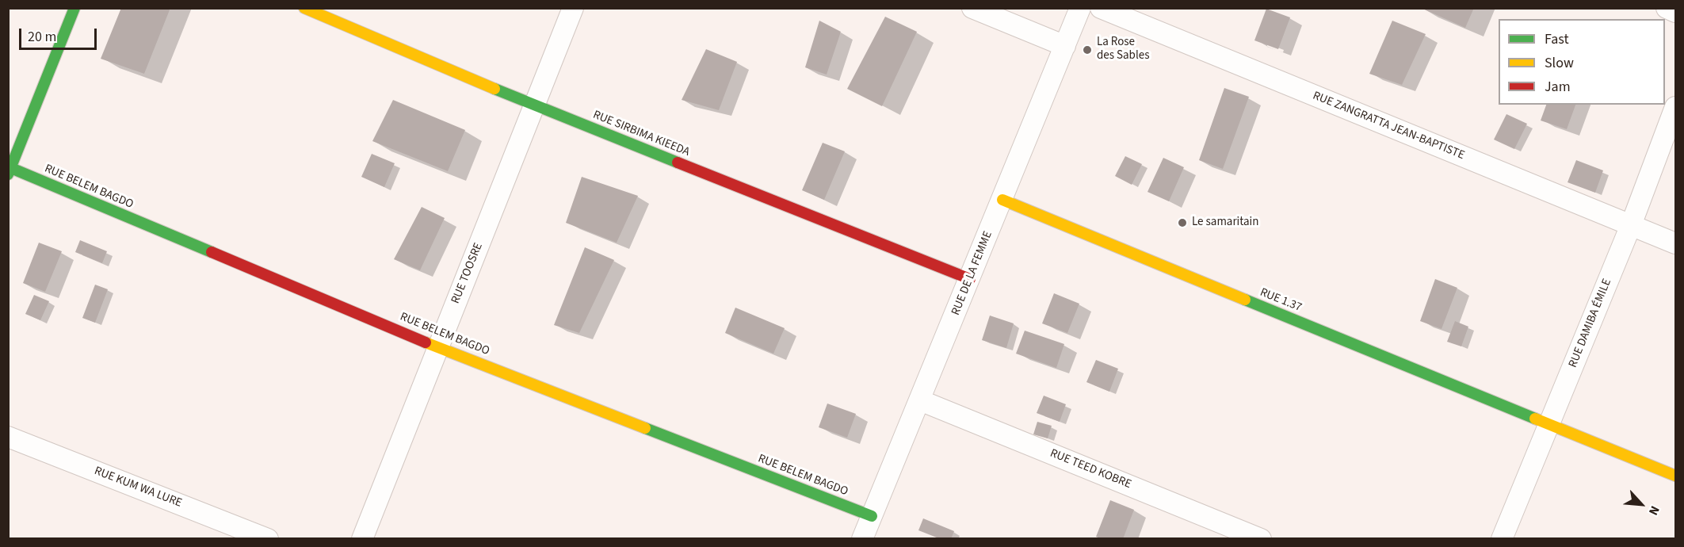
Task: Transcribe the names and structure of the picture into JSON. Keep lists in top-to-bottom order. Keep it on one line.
{"streets":{"street":["RUE ZANGRATTA JEAN-BAPTISTE","RUE SIRBIMA KIEEDA","RUE BELEM BAGDO","RUE TOOSRE","RUE DE LA FEMME","RUE 1.37","RUE DAMIBA ÉMILE","RUE TEED KOBRE","RUE KUM WA LURE"]},"crossings":[["RUE ZANGRATTA JEAN-BAPTISTE","RUE DAMIBA ÉMILE"],["RUE SIRBIMA KIEEDA","RUE TOOSRE"],["RUE SIRBIMA KIEEDA","RUE DE LA FEMME"],["RUE BELEM BAGDO","RUE TOOSRE"],["RUE BELEM BAGDO","RUE DE LA FEMME"],["RUE DE LA FEMME","RUE 1.37"],["RUE DE LA FEMME","RUE TEED KOBRE"],["RUE 1.37","RUE DAMIBA ÉMILE"]],"places":["La Rose des Sables","Le samaritain"],"legend":["Fast","Slow","Jam"],"scale_bar":"20 m","north":"bottom right"}
